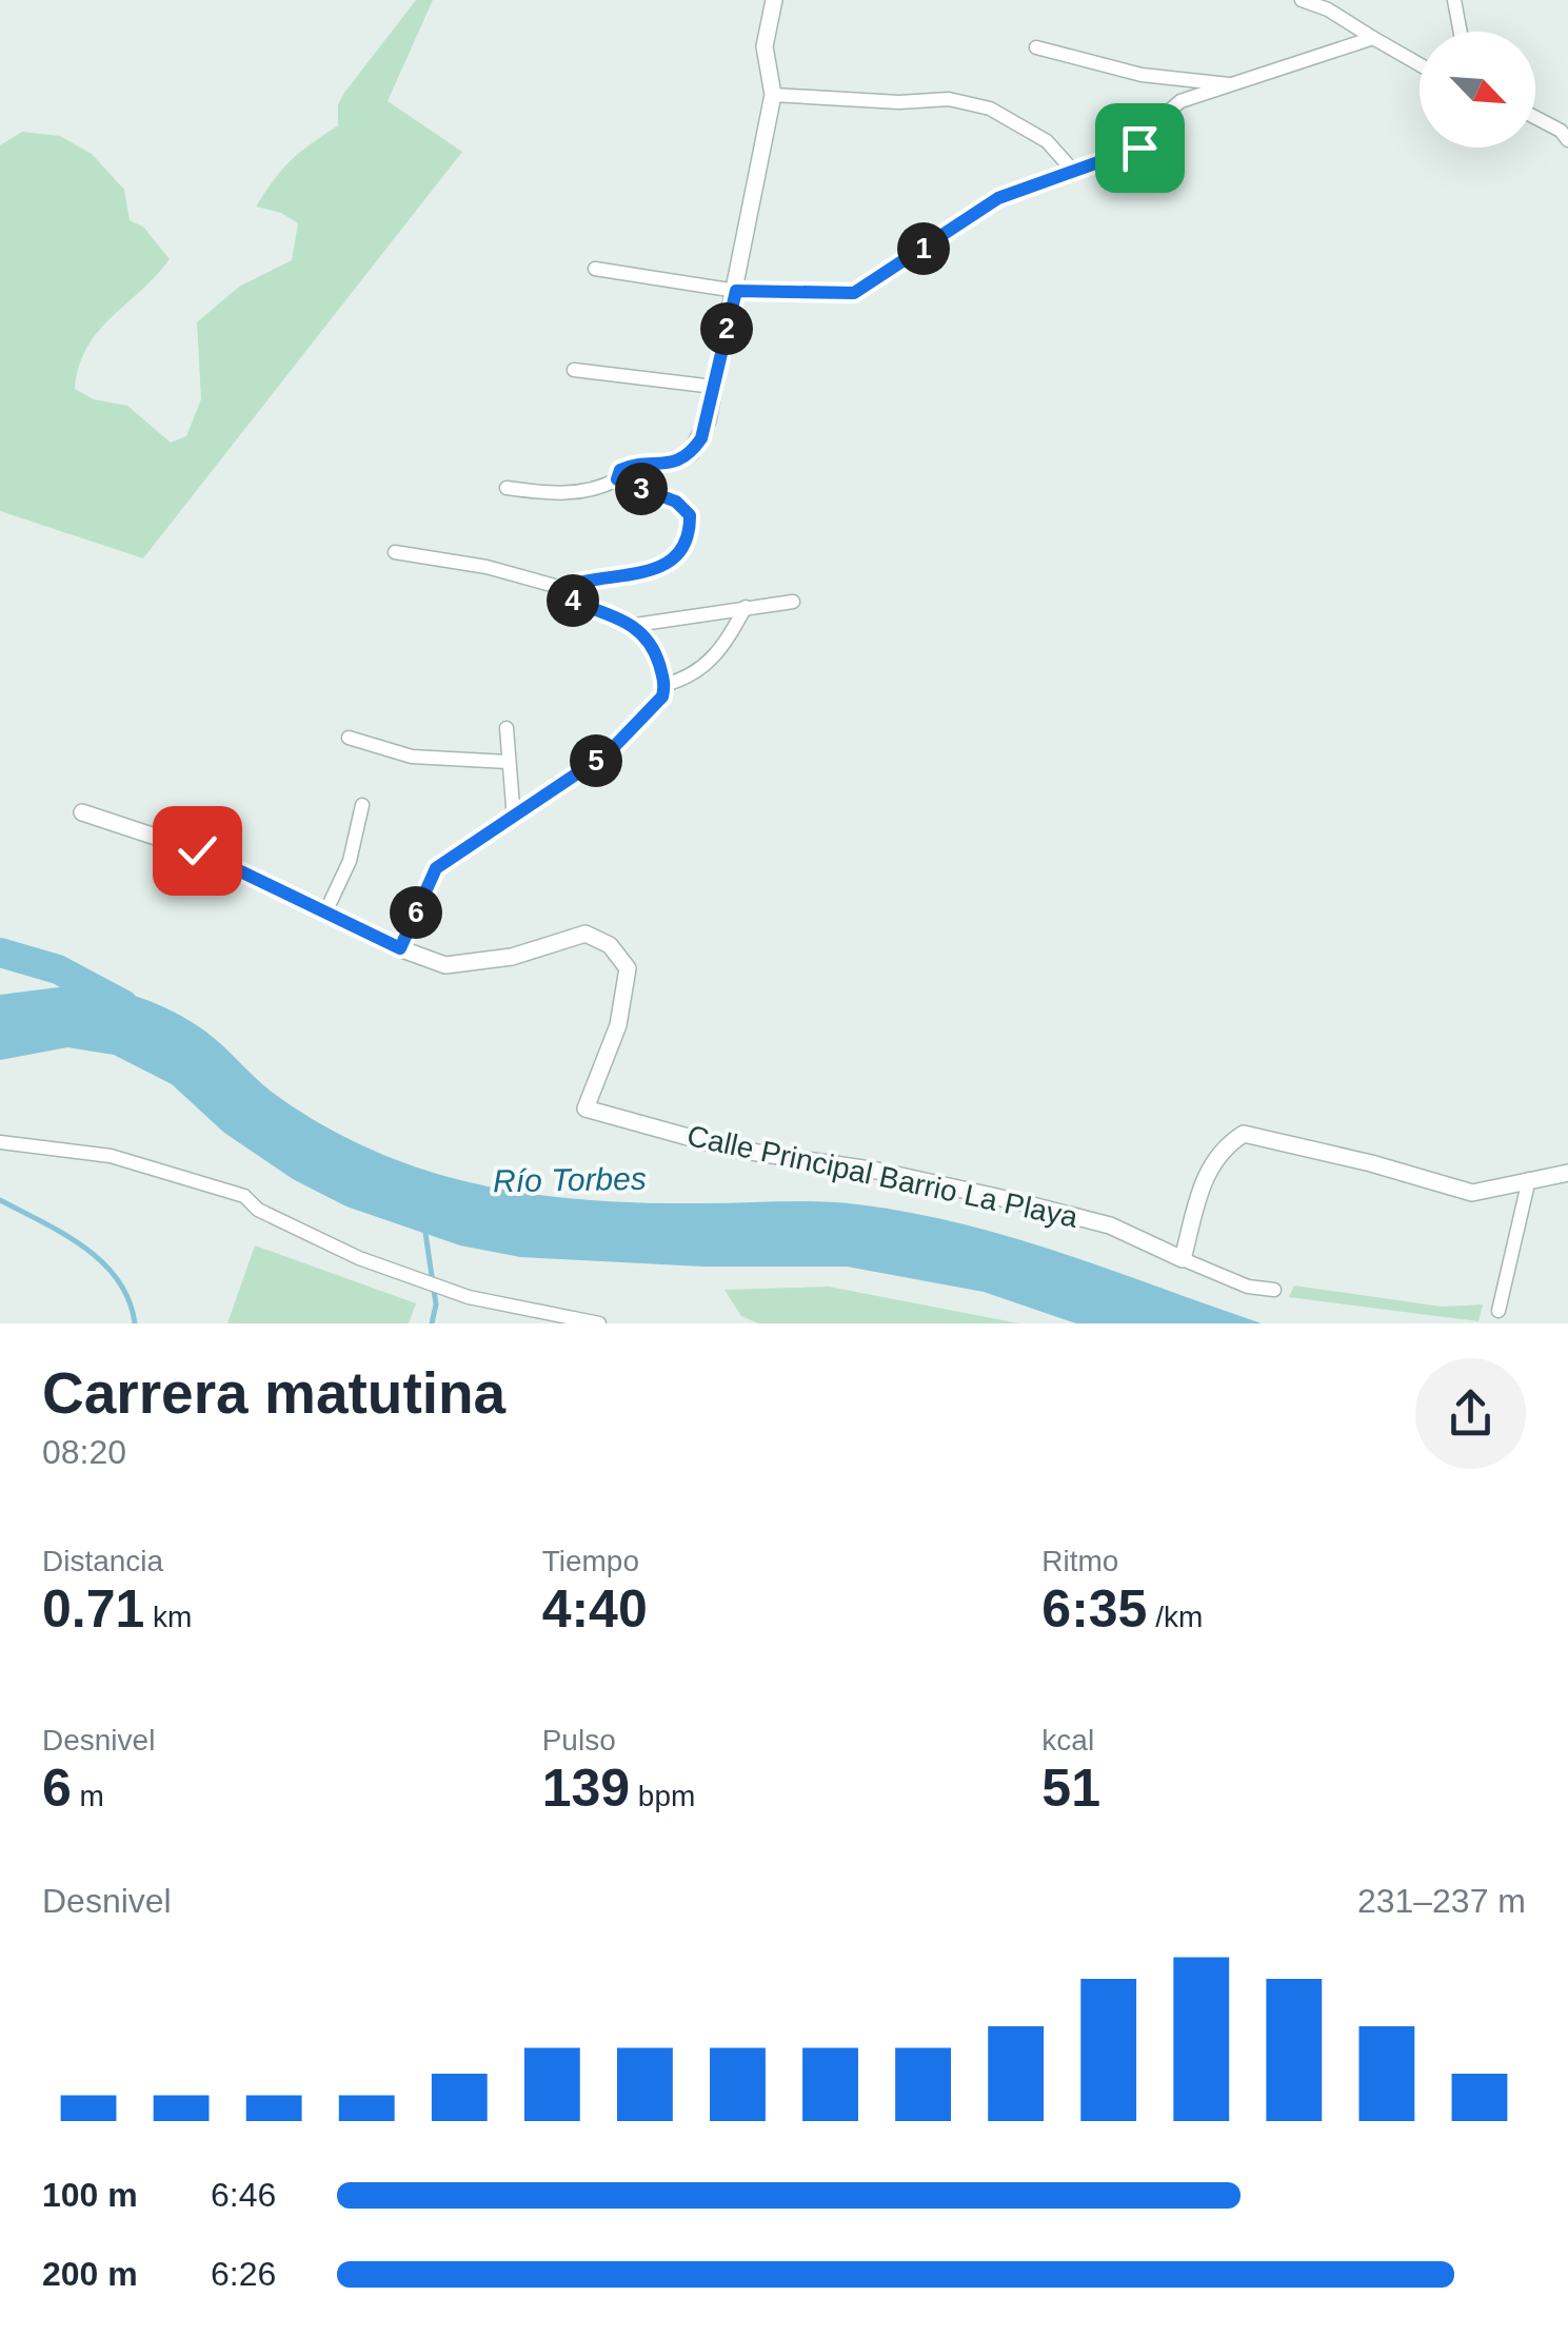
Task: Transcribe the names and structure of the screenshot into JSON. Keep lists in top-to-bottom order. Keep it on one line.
{"streets":{"street":["Calle Principal Barrio La Playa"]},"water":["Río Torbes"],"north":"bottom right","page":{"pins":["1","2","3","4","5","6"],"heading":["Carrera matutina","08:20"],"stats":[["Distancia","0.71 km"],["Tiempo","4:40"],["Ritmo","6:35 /km"],["Desnivel","6 m"],["Pulso","139 bpm"],["kcal","51"]],"chart":["Desnivel","231–237 m"],"list":[{"name":"100 m","note":"6:46"},{"name":"200 m","note":"6:26"}]}}
